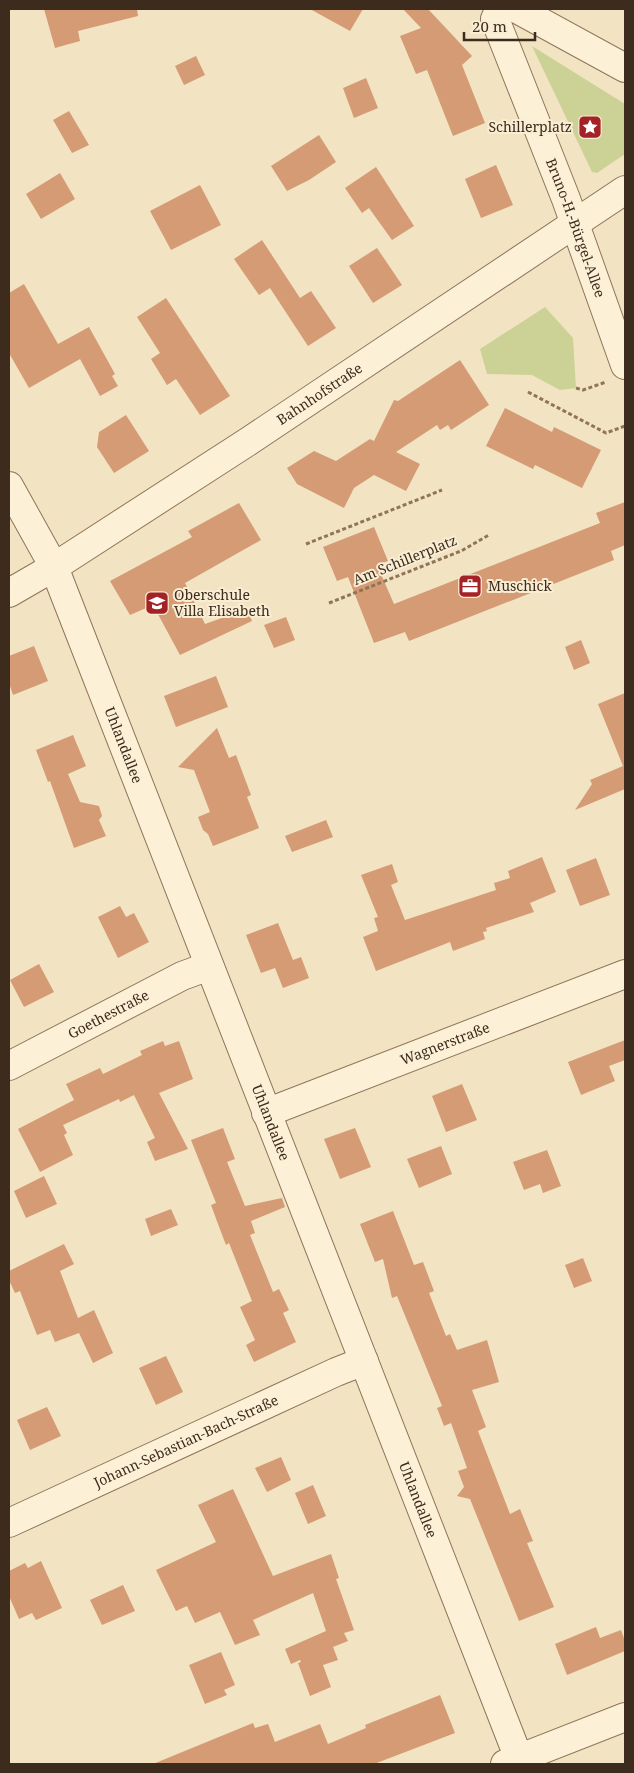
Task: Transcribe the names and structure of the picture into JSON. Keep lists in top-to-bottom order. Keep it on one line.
{"streets":{"street":["Bruno-H.-Bürgel-Allee","Bahnhofstraße","Uhlandallee","Goethestraße","Wagnerstraße","Johann-Sebastian-Bach-Straße"],"path":["Am Schillerplatz"]},"crossings":[["Bruno-H.-Bürgel-Allee","Bahnhofstraße"],["Bahnhofstraße","Uhlandallee"],["Uhlandallee","Goethestraße"],["Uhlandallee","Wagnerstraße"],["Uhlandallee","Johann-Sebastian-Bach-Straße"]],"places":{"place":["Schillerplatz"],"office":["Muschick"],"school or university":["Oberschule Villa Elisabeth"]},"scale_bar":"20 m"}
